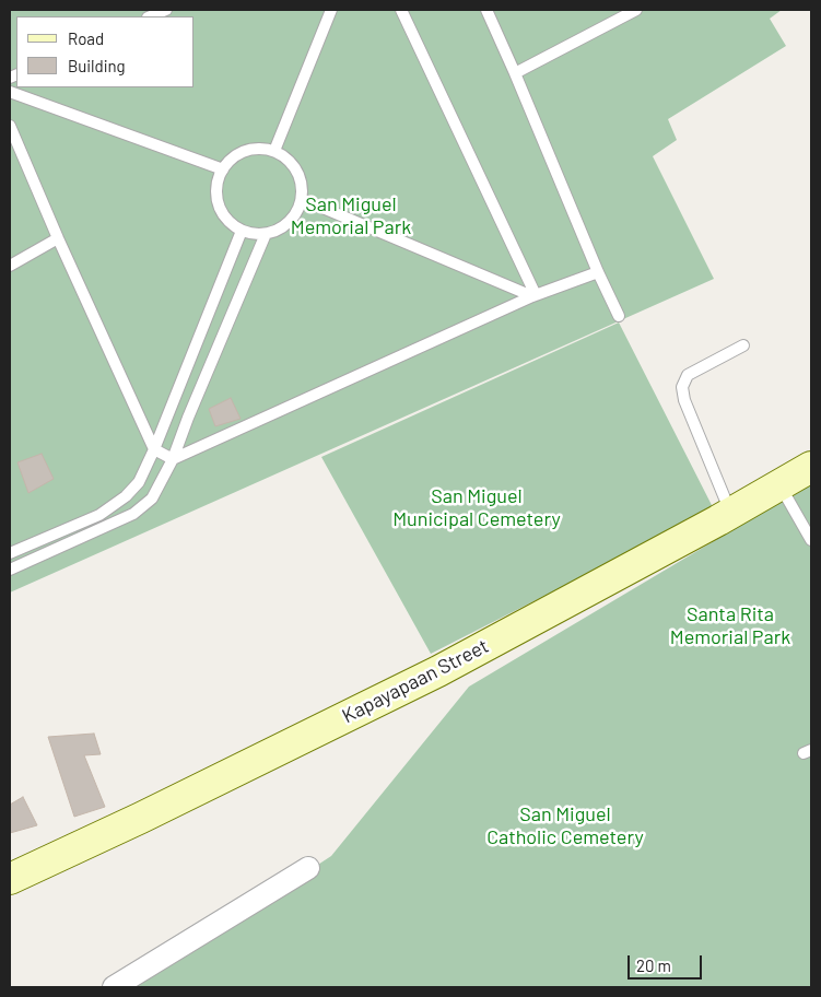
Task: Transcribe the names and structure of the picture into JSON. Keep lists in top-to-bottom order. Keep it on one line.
{"streets":{"street":["Kapayapaan Street"]},"parks":["San Miguel Memorial Park","San Miguel Municipal Cemetery","Santa Rita Memorial Park","San Miguel Catholic Cemetery"],"legend":["Road","Building"],"scale_bar":"20 m"}
